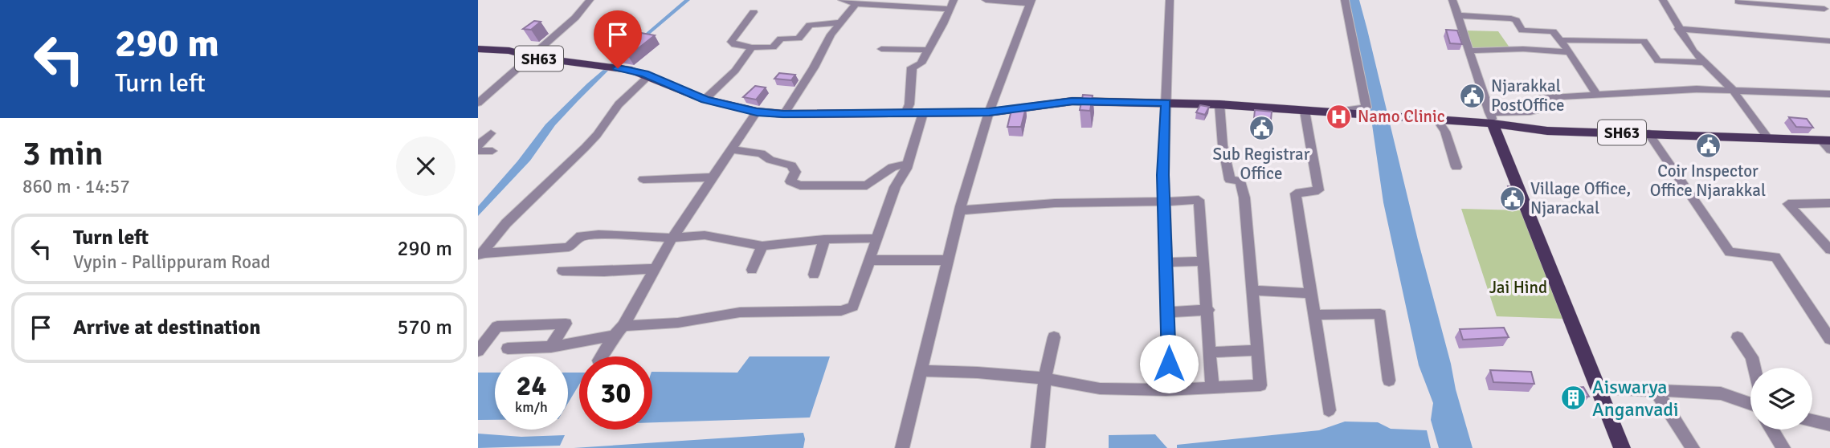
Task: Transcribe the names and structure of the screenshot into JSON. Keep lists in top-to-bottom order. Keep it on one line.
{"streets":{"main road":["SH63"]},"parks":["Jai Hind"],"places":{"public building":["Njarakkal PostOffice","Sub Registrar Office","Coir Inspector Office Njarakkal","Village Office, Njarackal"],"hospital":["Namo Clinic"],"building":["Aiswarya Anganvadi"]},"page":{"turn":["290 m","Turn left"],"heading":["3 min","860 m · 14:57"],"list":[{"name":"Turn left","note":"Vypin - Pallippuram Road","value":"290 m"},{"name":"Arrive at destination","value":"570 m"}],"speed":"24 km/h","limit":"30"}}
